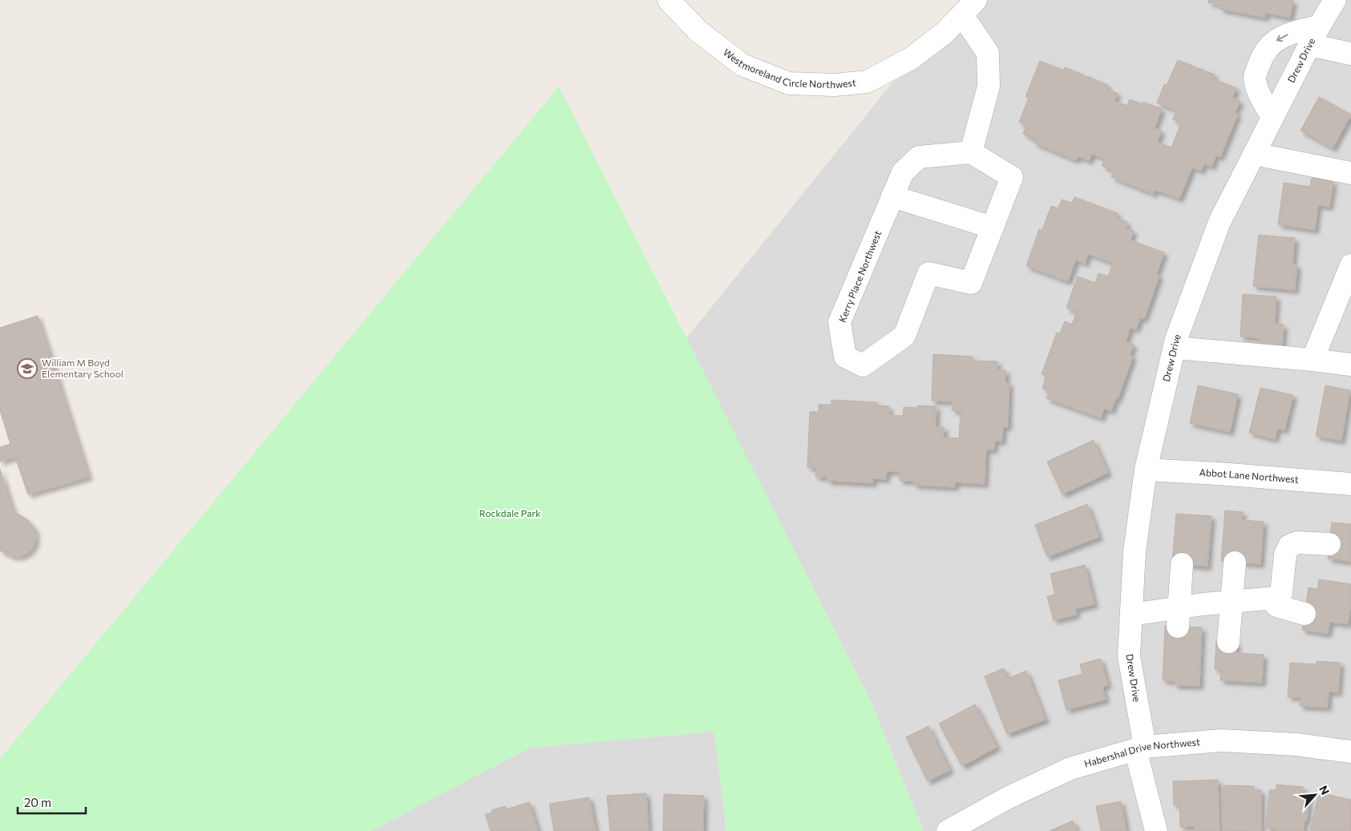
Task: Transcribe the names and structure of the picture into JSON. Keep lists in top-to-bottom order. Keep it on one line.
{"streets":{"street":["Drew Drive","Westmoreland Circle Northwest","Kerry Place Northwest","Abbot Lane Northwest","Habershal Drive Northwest"]},"crossings":[["Drew Drive","Abbot Lane Northwest"],["Drew Drive","Habershal Drive Northwest"]],"parks":["Rockdale Park"],"places":{"school or university":["William M Boyd Elementary School"]},"scale_bar":"20 m","north":"top right"}
